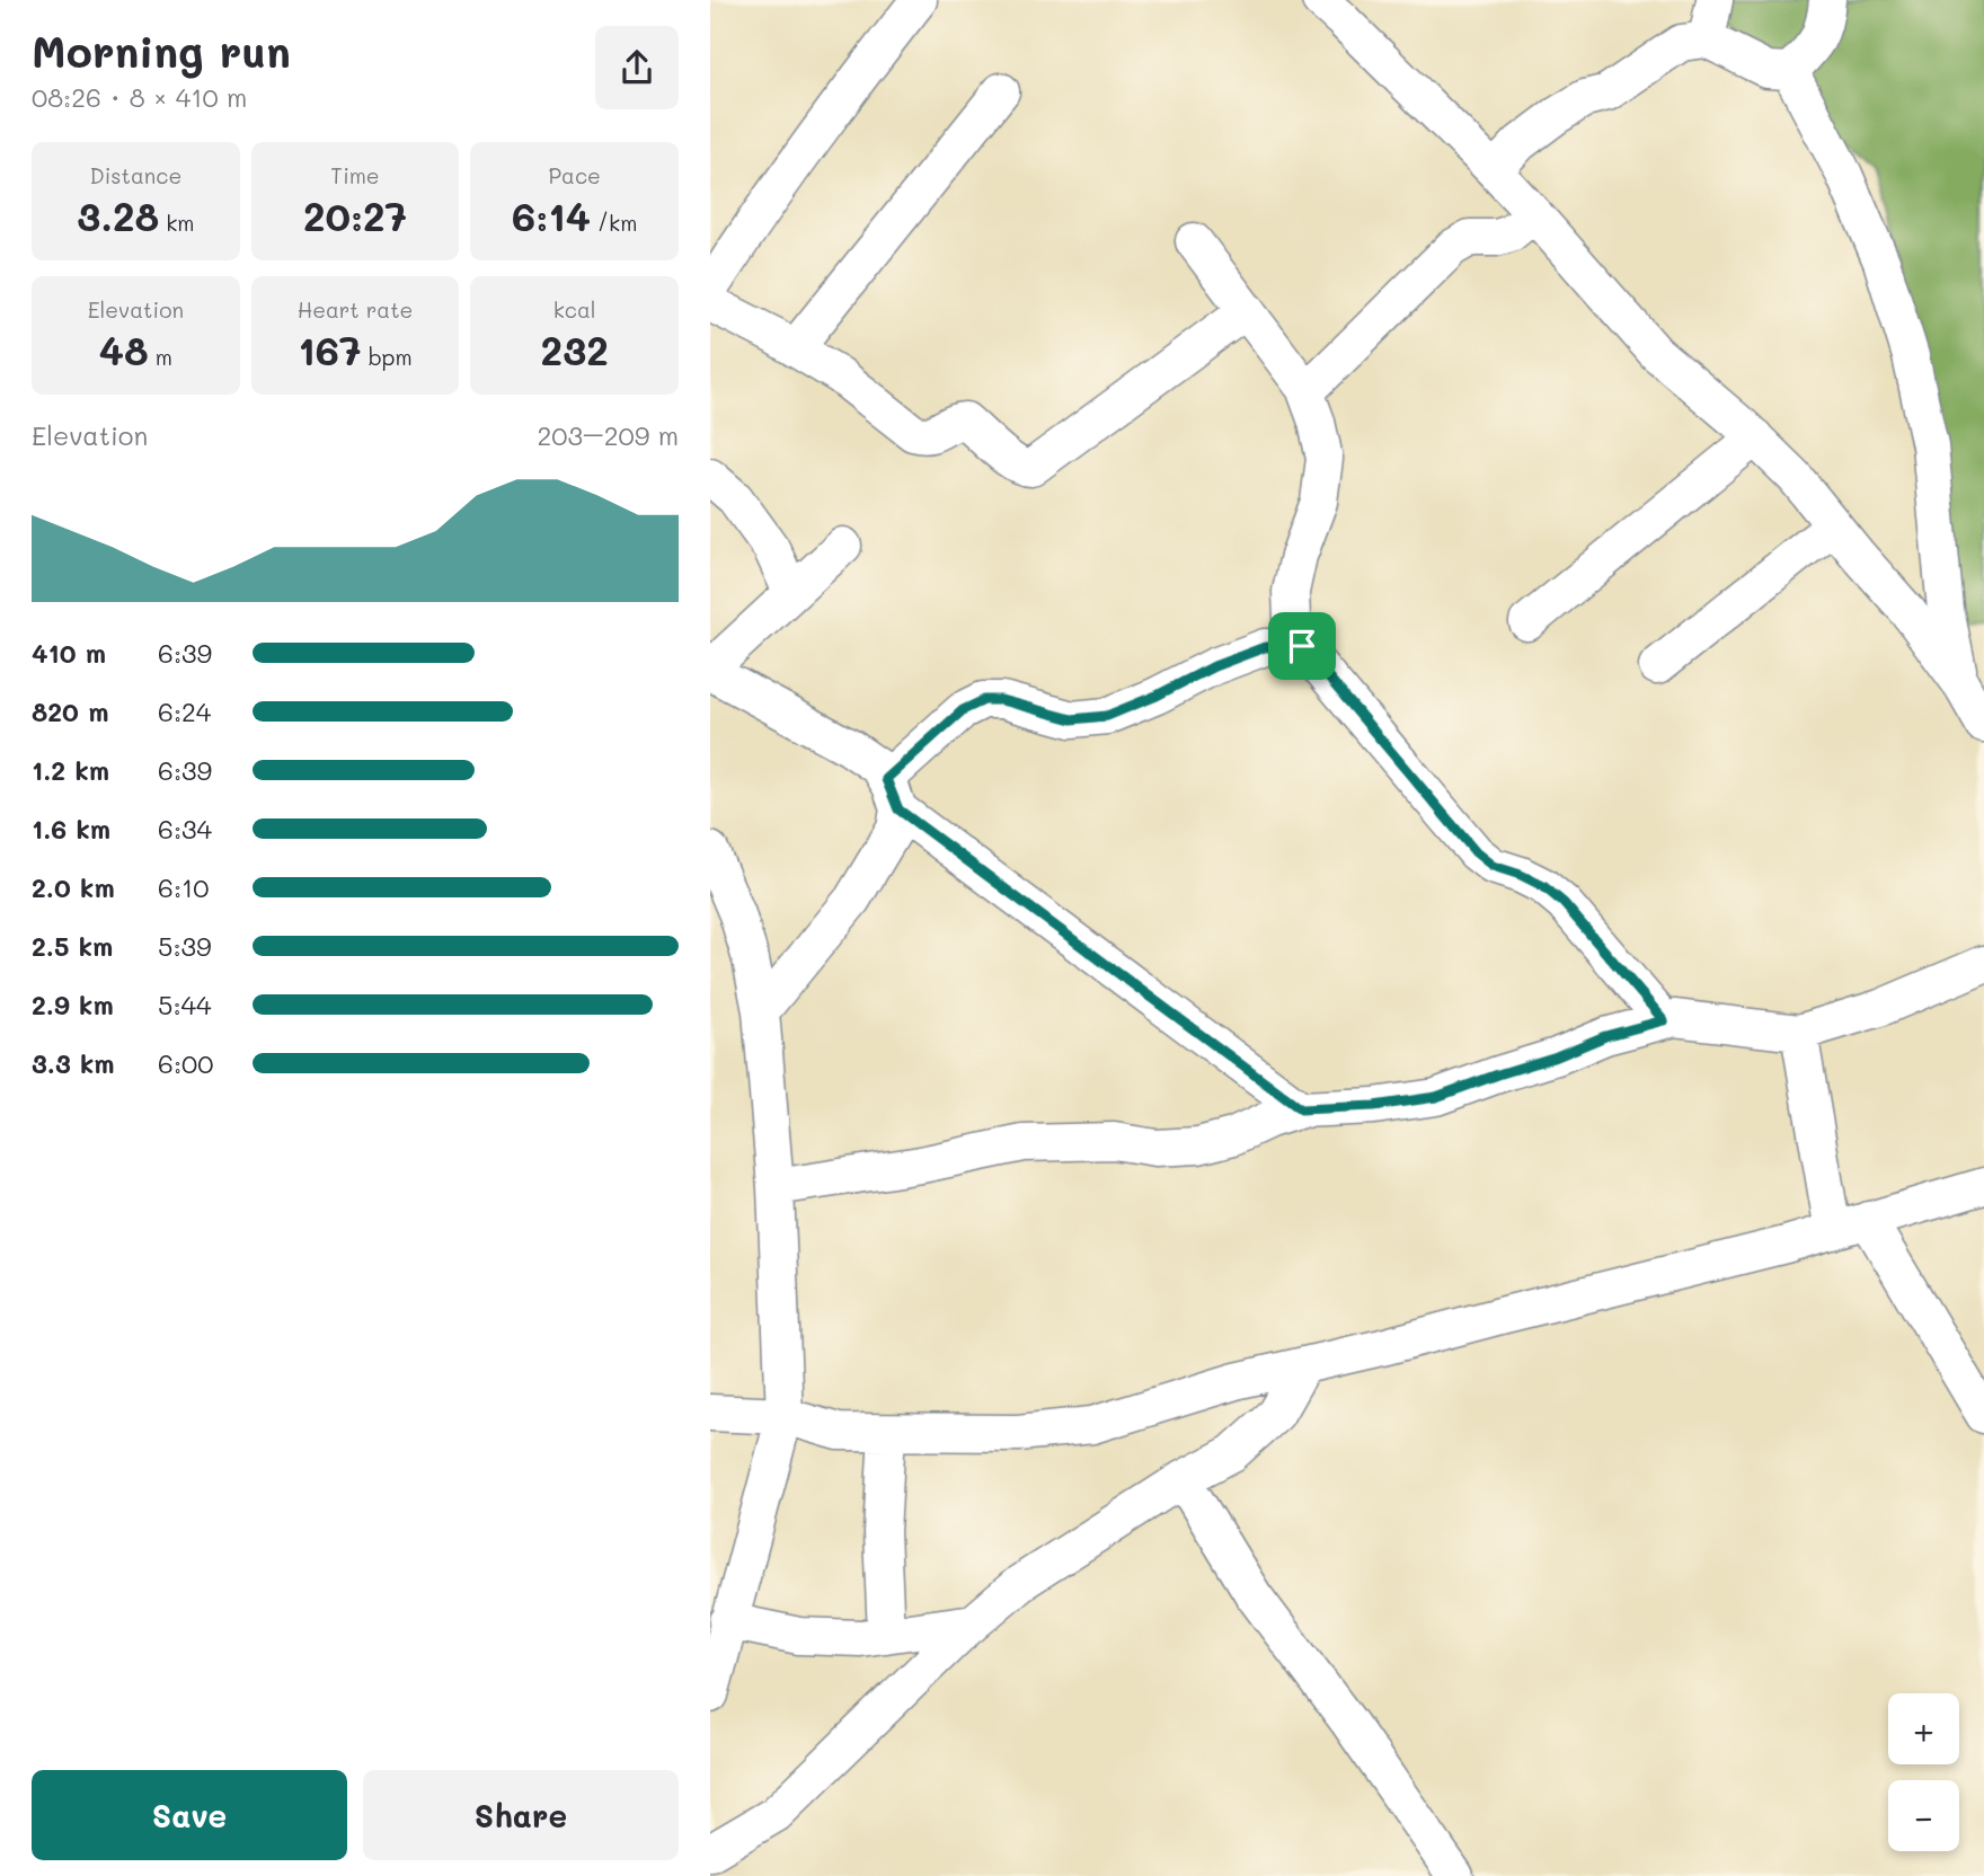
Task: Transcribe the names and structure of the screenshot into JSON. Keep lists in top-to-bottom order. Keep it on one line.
{"page":{"heading":["Morning run","08:26 · 8 × 410 m"],"stats":[["Distance","3.28 km"],["Time","20:27"],["Pace","6:14 /km"],["Elevation","48 m"],["Heart rate","167 bpm"],["kcal","232"]],"chart":["Elevation","203–209 m"],"list":[{"name":"410 m","note":"6:39"},{"name":"820 m","note":"6:24"},{"name":"1.2 km","note":"6:39"},{"name":"1.6 km","note":"6:34"},{"name":"2.0 km","note":"6:10"},{"name":"2.5 km","note":"5:39"},{"name":"2.9 km","note":"5:44"},{"name":"3.3 km","note":"6:00"}],"map_buttons":["+","−"],"buttons":["Save","Share"]}}
